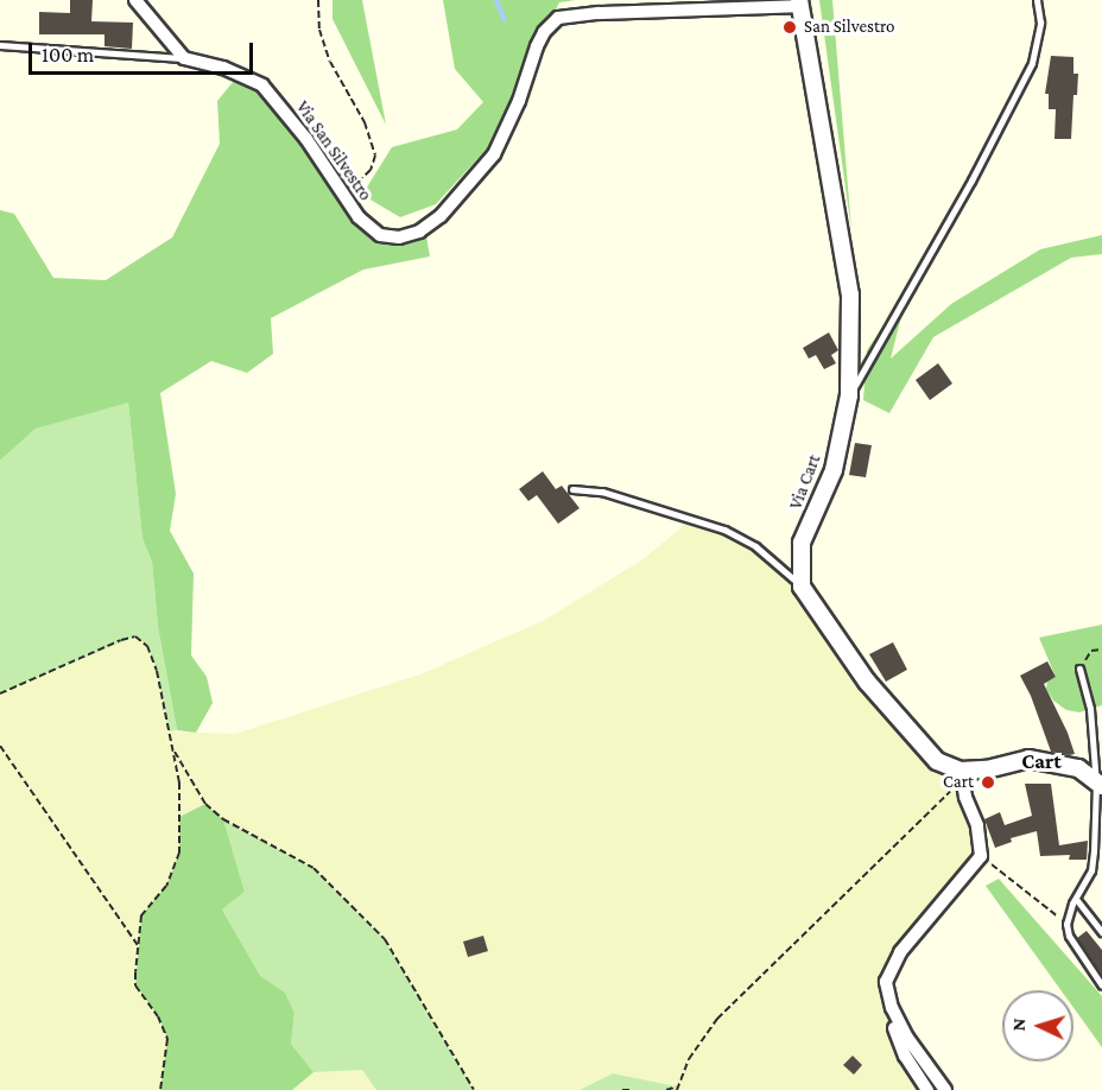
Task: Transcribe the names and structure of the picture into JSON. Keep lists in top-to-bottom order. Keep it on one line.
{"streets":{"street":["Via San Silvestro","Via Cart"]},"crossings":[["Via San Silvestro","Via Cart"]],"districts":["Cart"],"places":["San Silvestro","Cart"],"scale_bar":"100 m","north":"left"}
